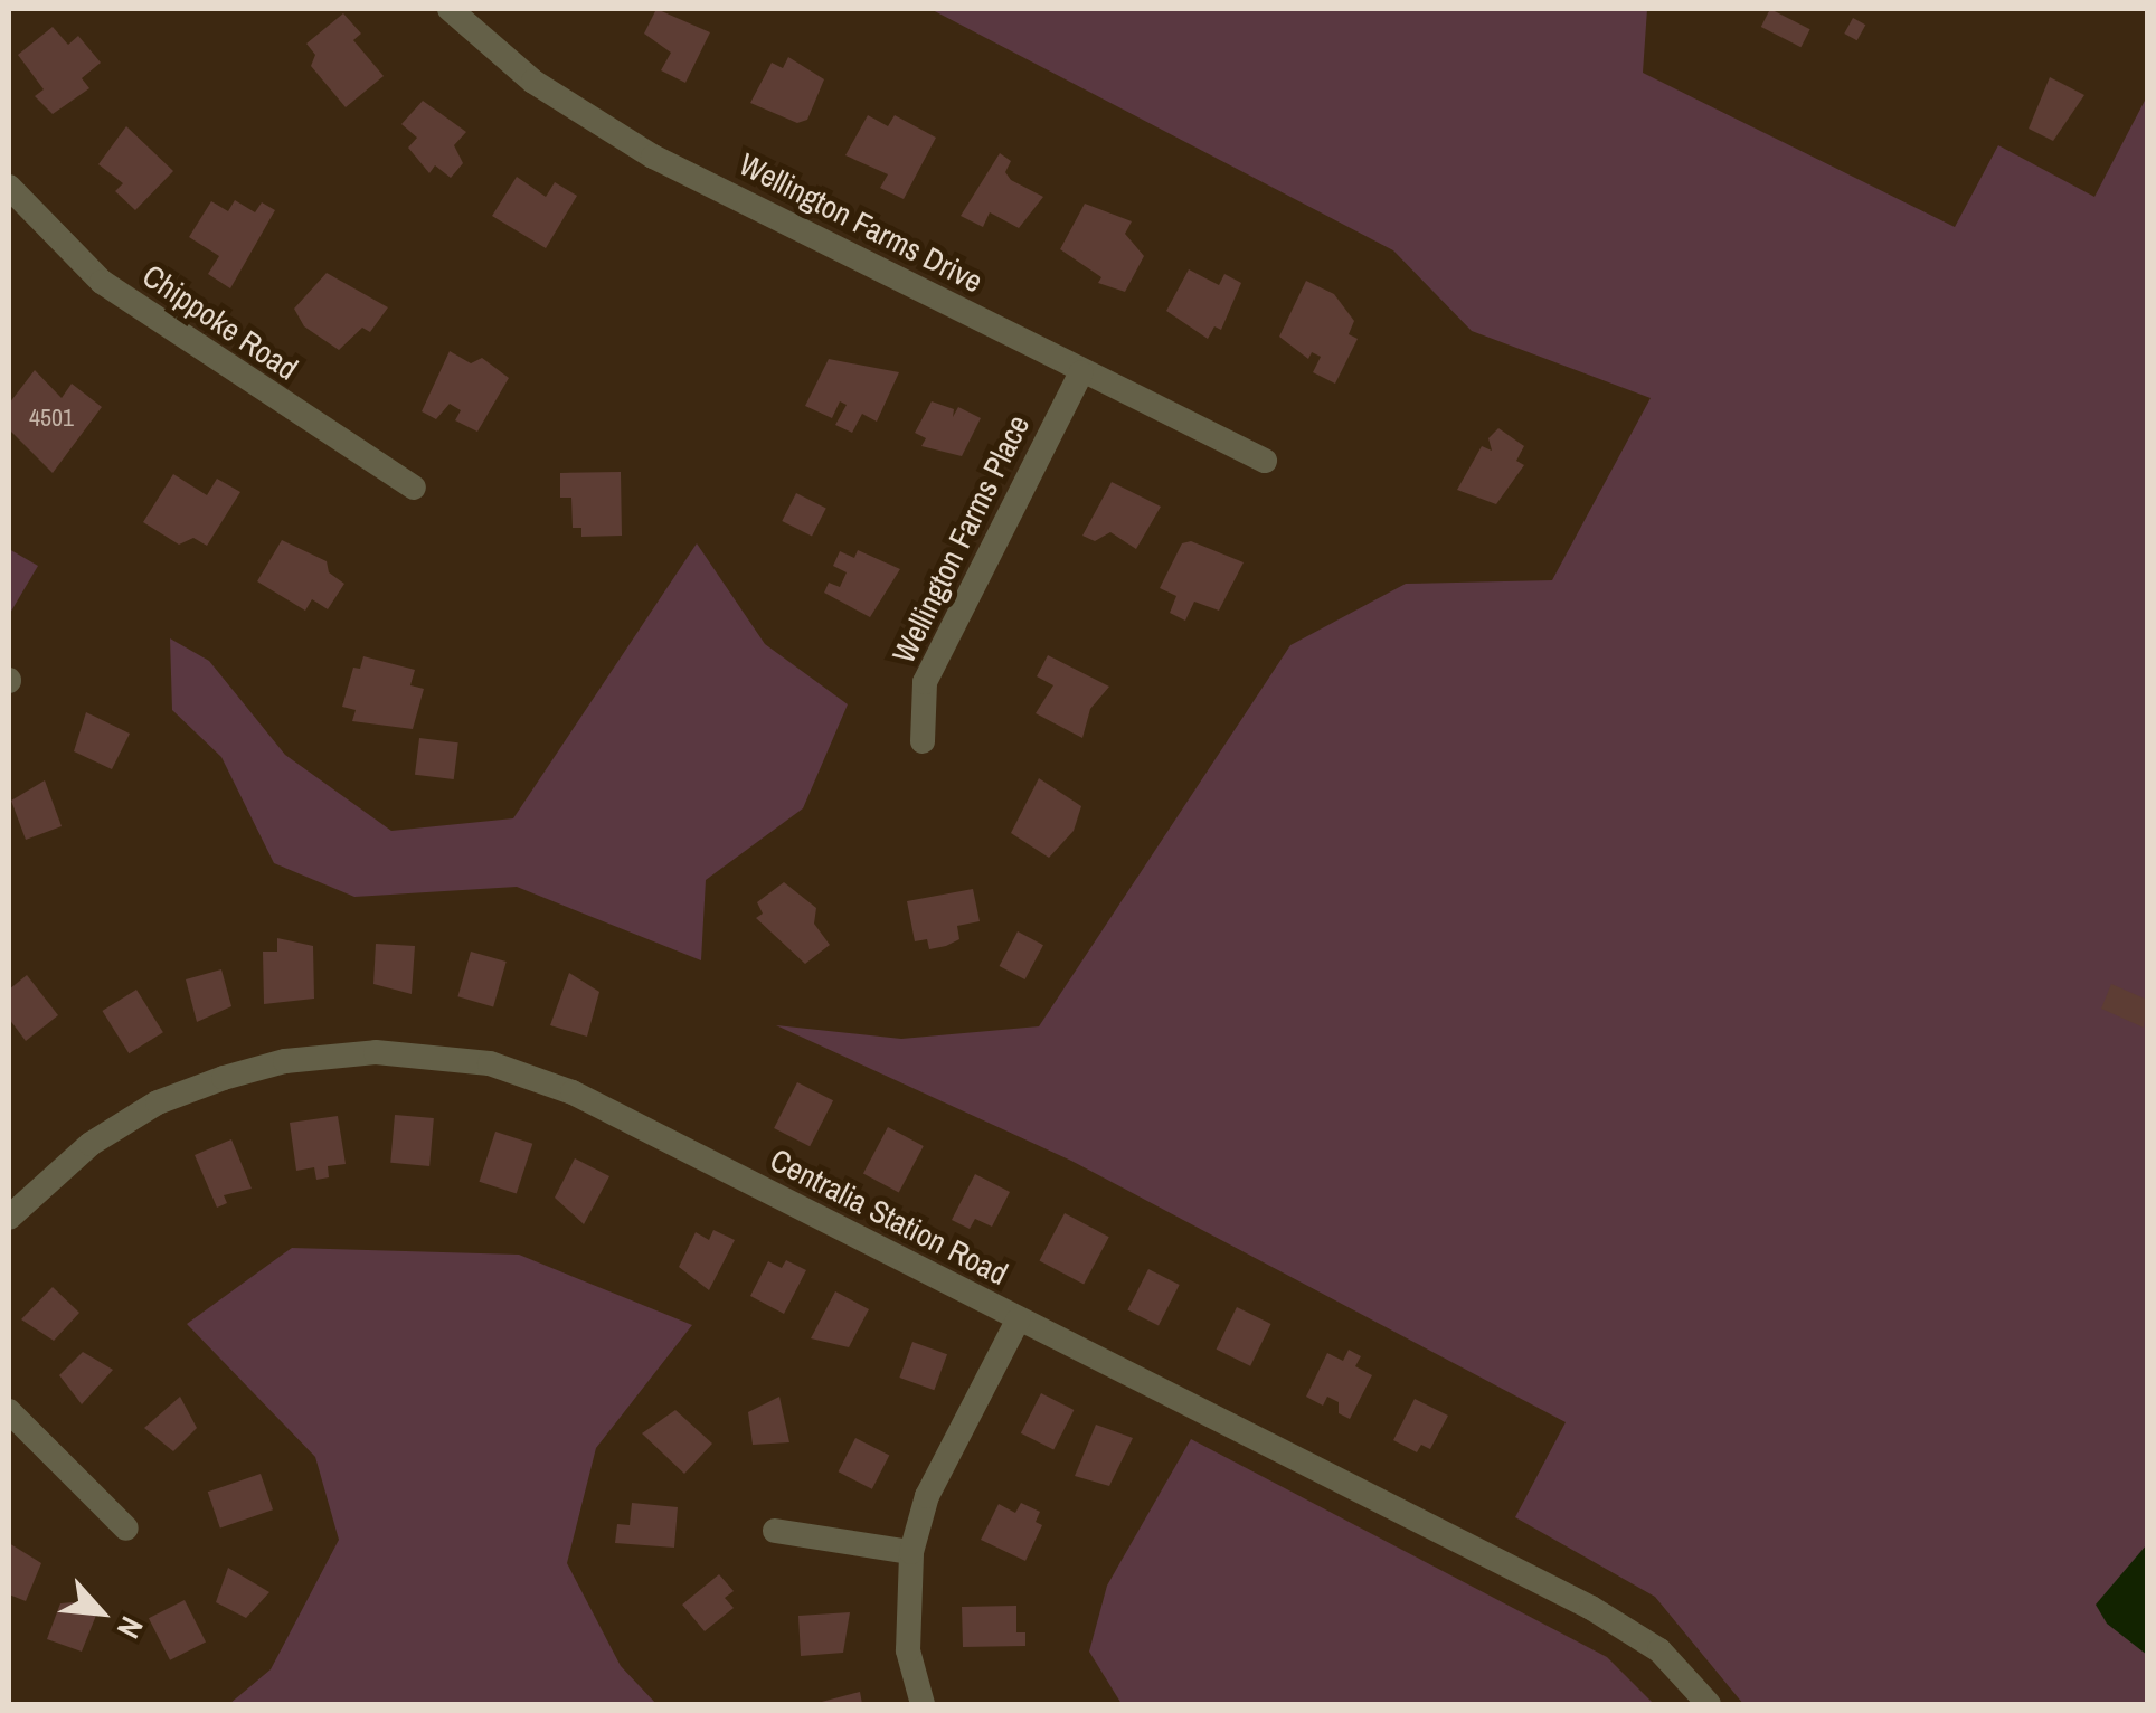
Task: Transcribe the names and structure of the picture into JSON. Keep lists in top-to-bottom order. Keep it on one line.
{"streets":{"street":["Wellington Farms Drive","Chippoke Road","Wellington Farms Place","Centralia Station Road"]},"crossings":[["Wellington Farms Drive","Wellington Farms Place"]],"house_numbers":["4501"],"north":"bottom right"}
